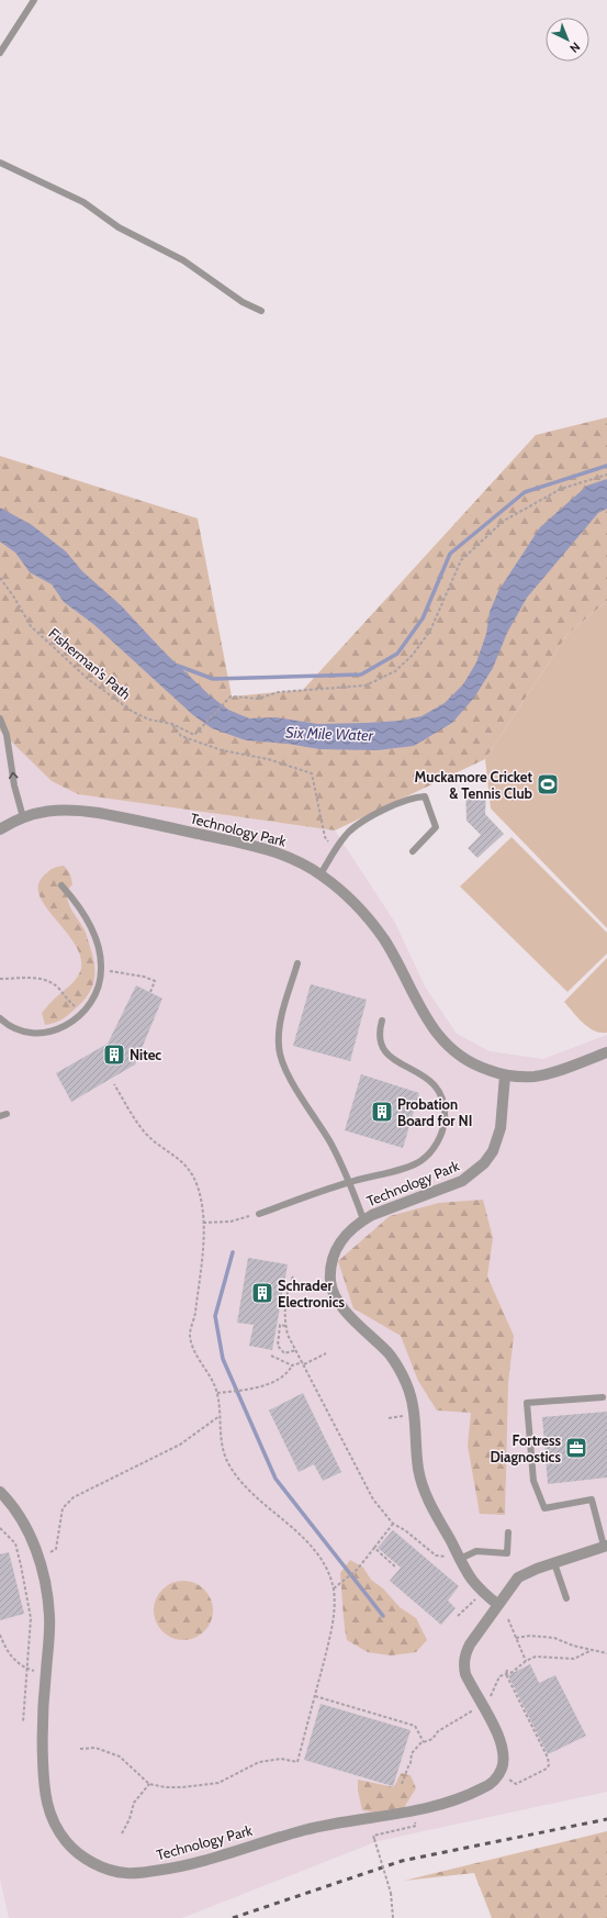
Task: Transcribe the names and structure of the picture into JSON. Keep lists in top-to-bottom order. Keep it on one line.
{"streets":{"street":["Technology Park"],"path":["Fisherman's Path"]},"water":["Six Mile Water"],"places":{"sports":["Muckamore Cricket & Tennis Club"],"building":["Nitec","Probation Board for NI","Schrader Electronics"],"office":["Fortress Diagnostics"]},"north":"bottom right"}
